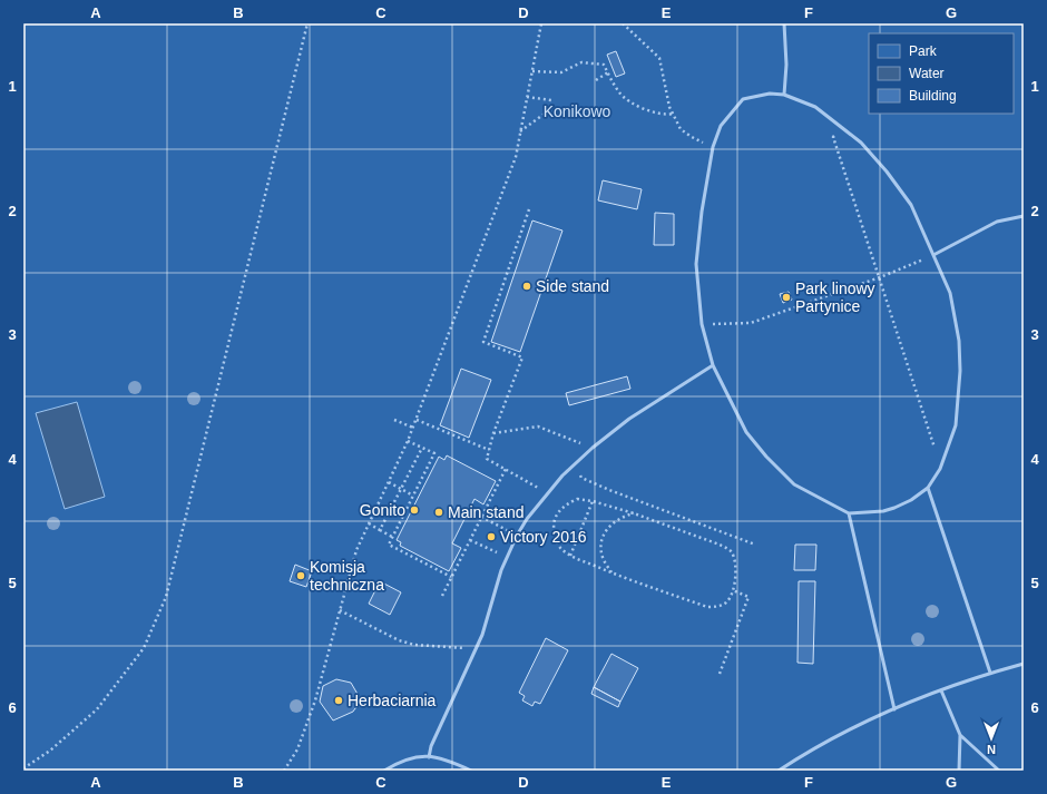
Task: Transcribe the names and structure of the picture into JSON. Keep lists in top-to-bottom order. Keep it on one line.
{"parks":["Konikowo"],"places":["Side stand","Park linowy Partynice","Gonito","Main stand","Victory 2016","Komisja techniczna","Herbaciarnia"],"legend":["Park","Water","Building"],"north":"bottom","grid":{"columns":["A","B","C","D","E","F","G"],"rows":["1","2","3","4","5","6"]}}
